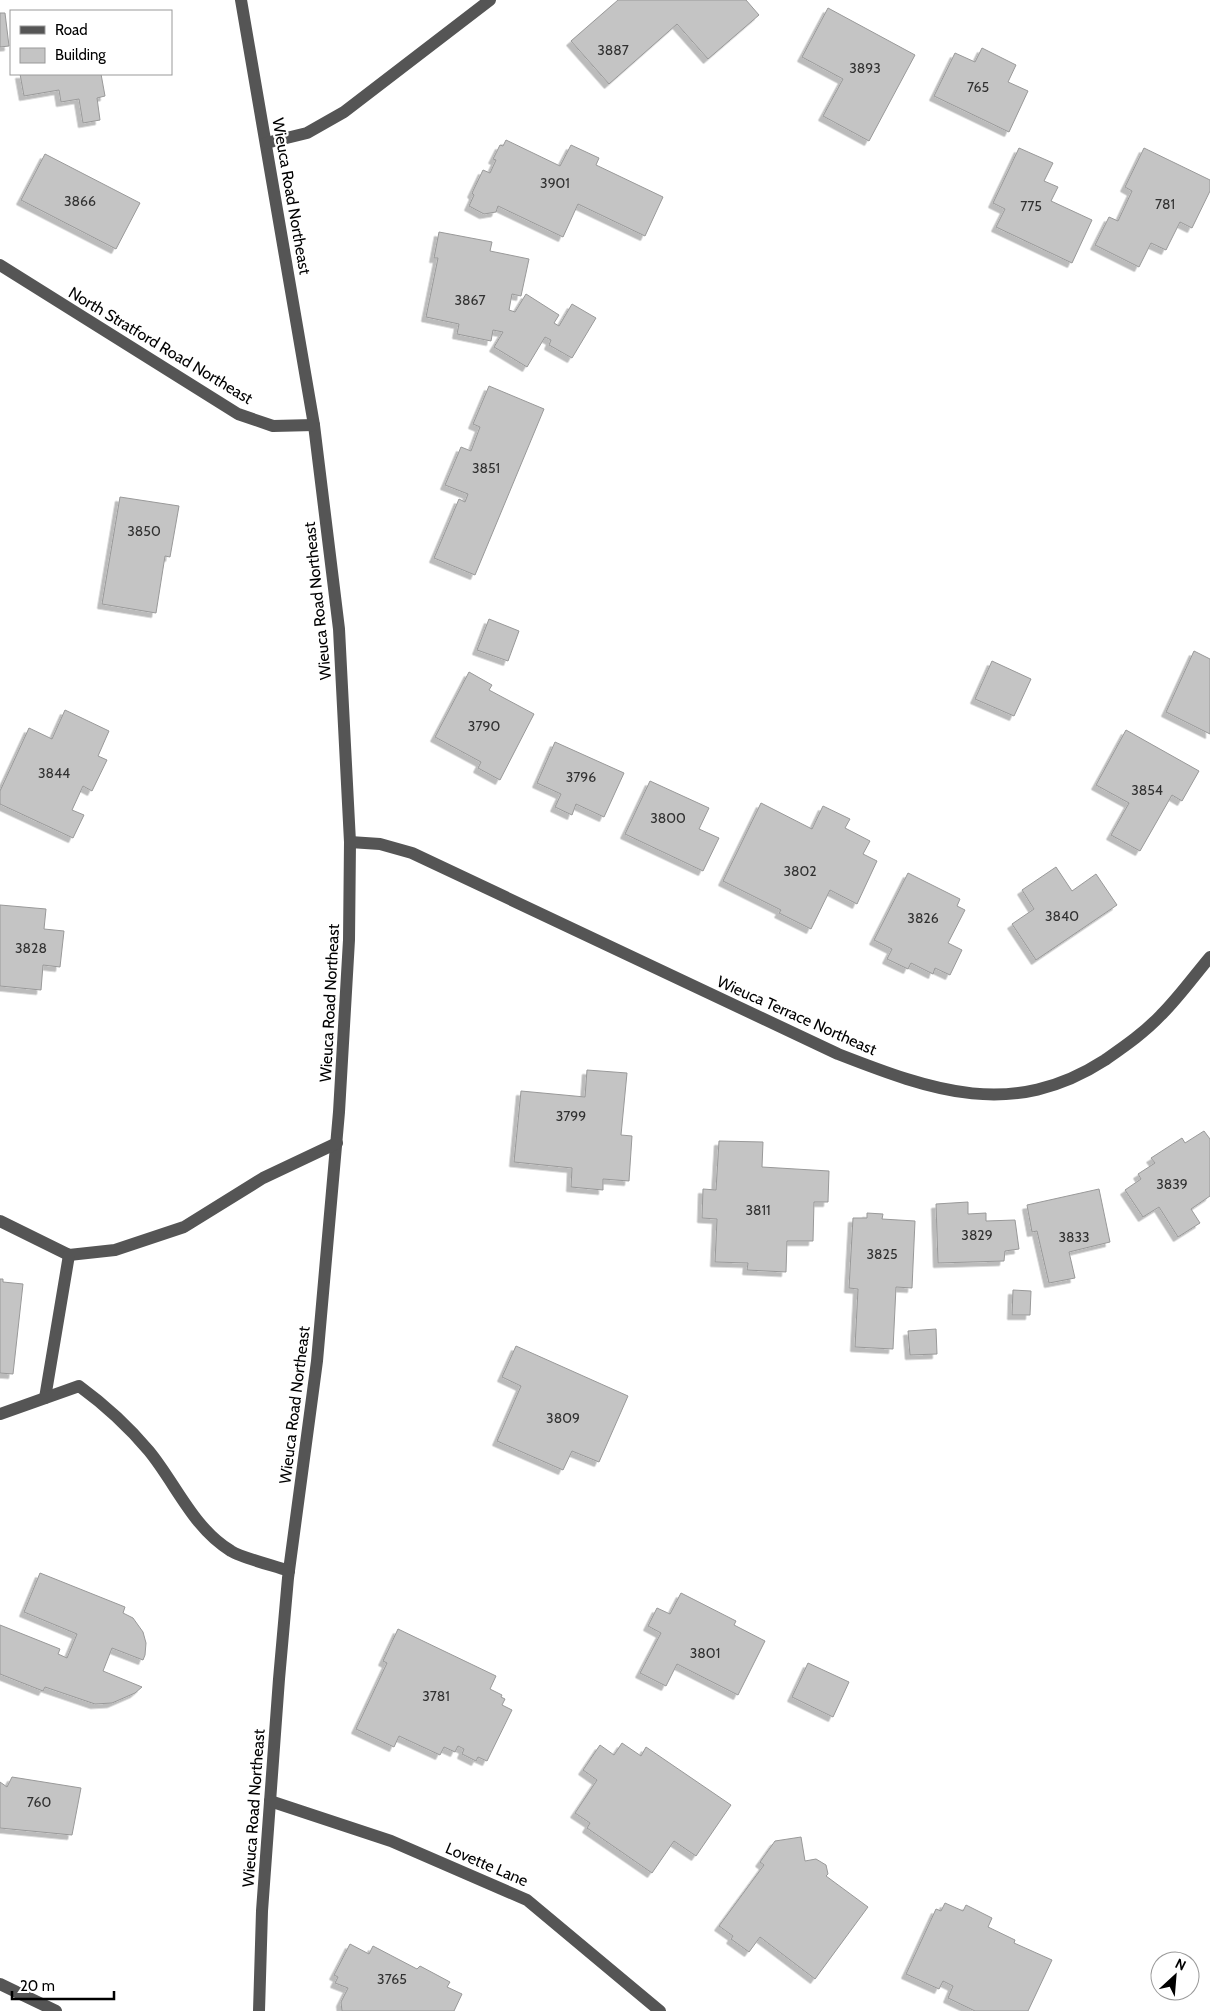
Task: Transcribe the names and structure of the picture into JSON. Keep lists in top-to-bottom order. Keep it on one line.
{"streets":{"street":["Wieuca Road Northeast","North Stratford Road Northeast","Wieuca Terrace Northeast","Lovette Lane"]},"crossings":[["Wieuca Road Northeast","North Stratford Road Northeast"],["Wieuca Road Northeast","Wieuca Terrace Northeast"],["Wieuca Road Northeast","Lovette Lane"]],"house_numbers":["3887","3893","765","3901","3866","781","775","3867","3851","3850","3790","3844","3796","3854","3800","3802","3840","3826","3828","3799","3839","3811","3829","3833","3825","3809","3801","3781","760","3765"],"legend":["Road","Building"],"scale_bar":"20 m","north":"top right"}
